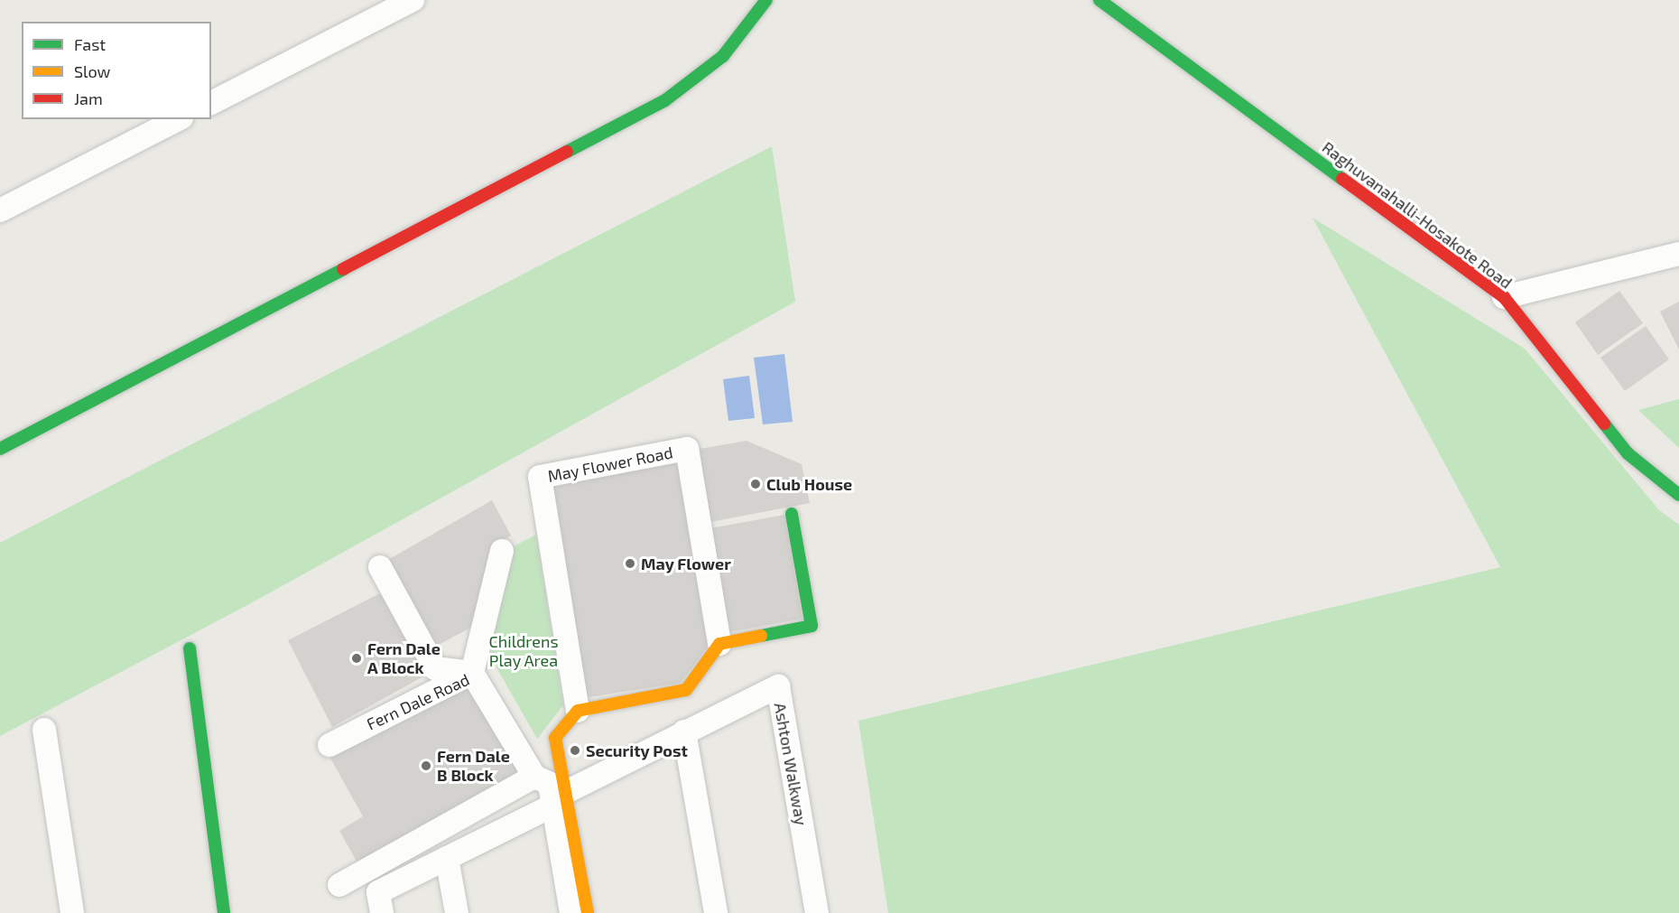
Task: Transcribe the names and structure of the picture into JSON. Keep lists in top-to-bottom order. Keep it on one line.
{"streets":{"street":["Raghuvanahalli-Hosakote Road","May Flower Road","Fern Dale Road","Ashton Walkway"]},"crossings":[["Fern Dale Road","Ashton Walkway"]],"parks":["Childrens Play Area"],"places":["Club House","May Flower","Fern Dale A Block","Security Post","Fern Dale B Block"],"legend":["Fast","Slow","Jam"]}
